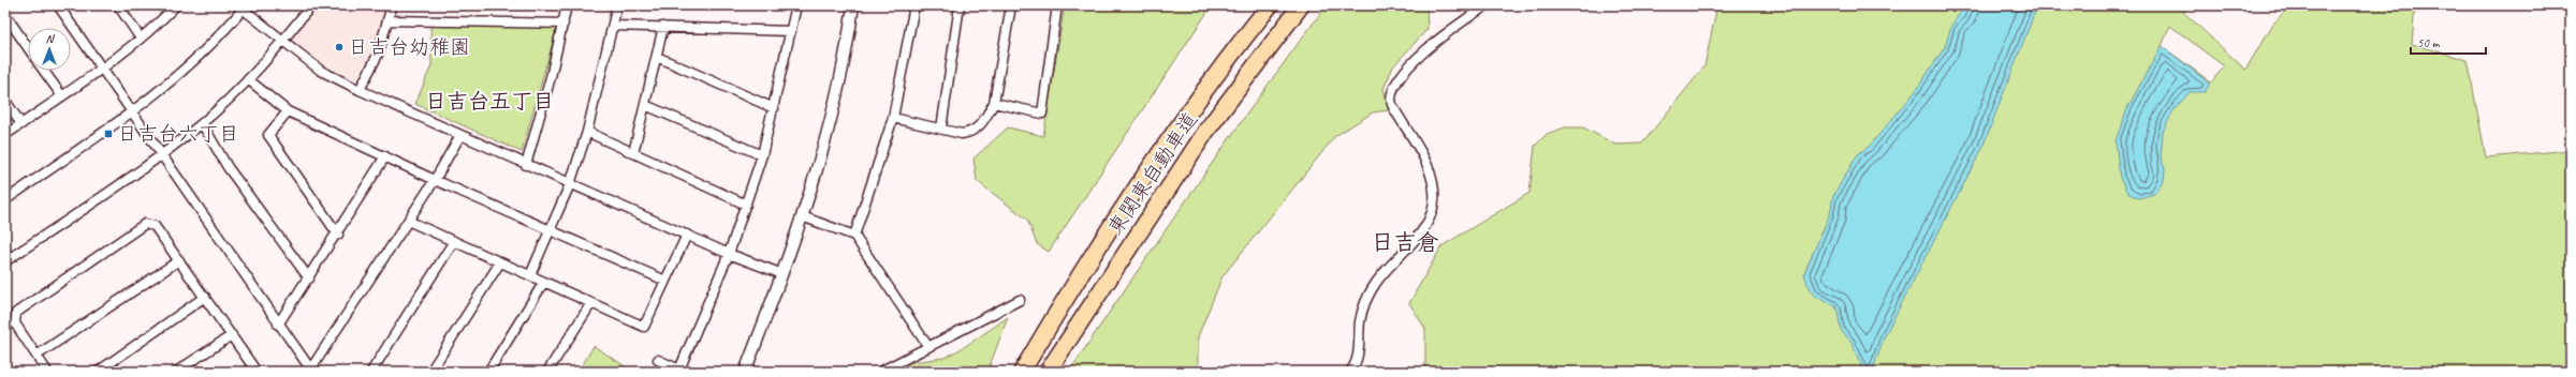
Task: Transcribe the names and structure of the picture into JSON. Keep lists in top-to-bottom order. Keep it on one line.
{"streets":{"highway":["東関東自動車道"]},"districts":["日吉台五丁目","日吉倉"],"places":{"other":["日吉台幼稚園"],"transit":["日吉台六丁目"]},"scale_bar":"50 m","north":"top"}
